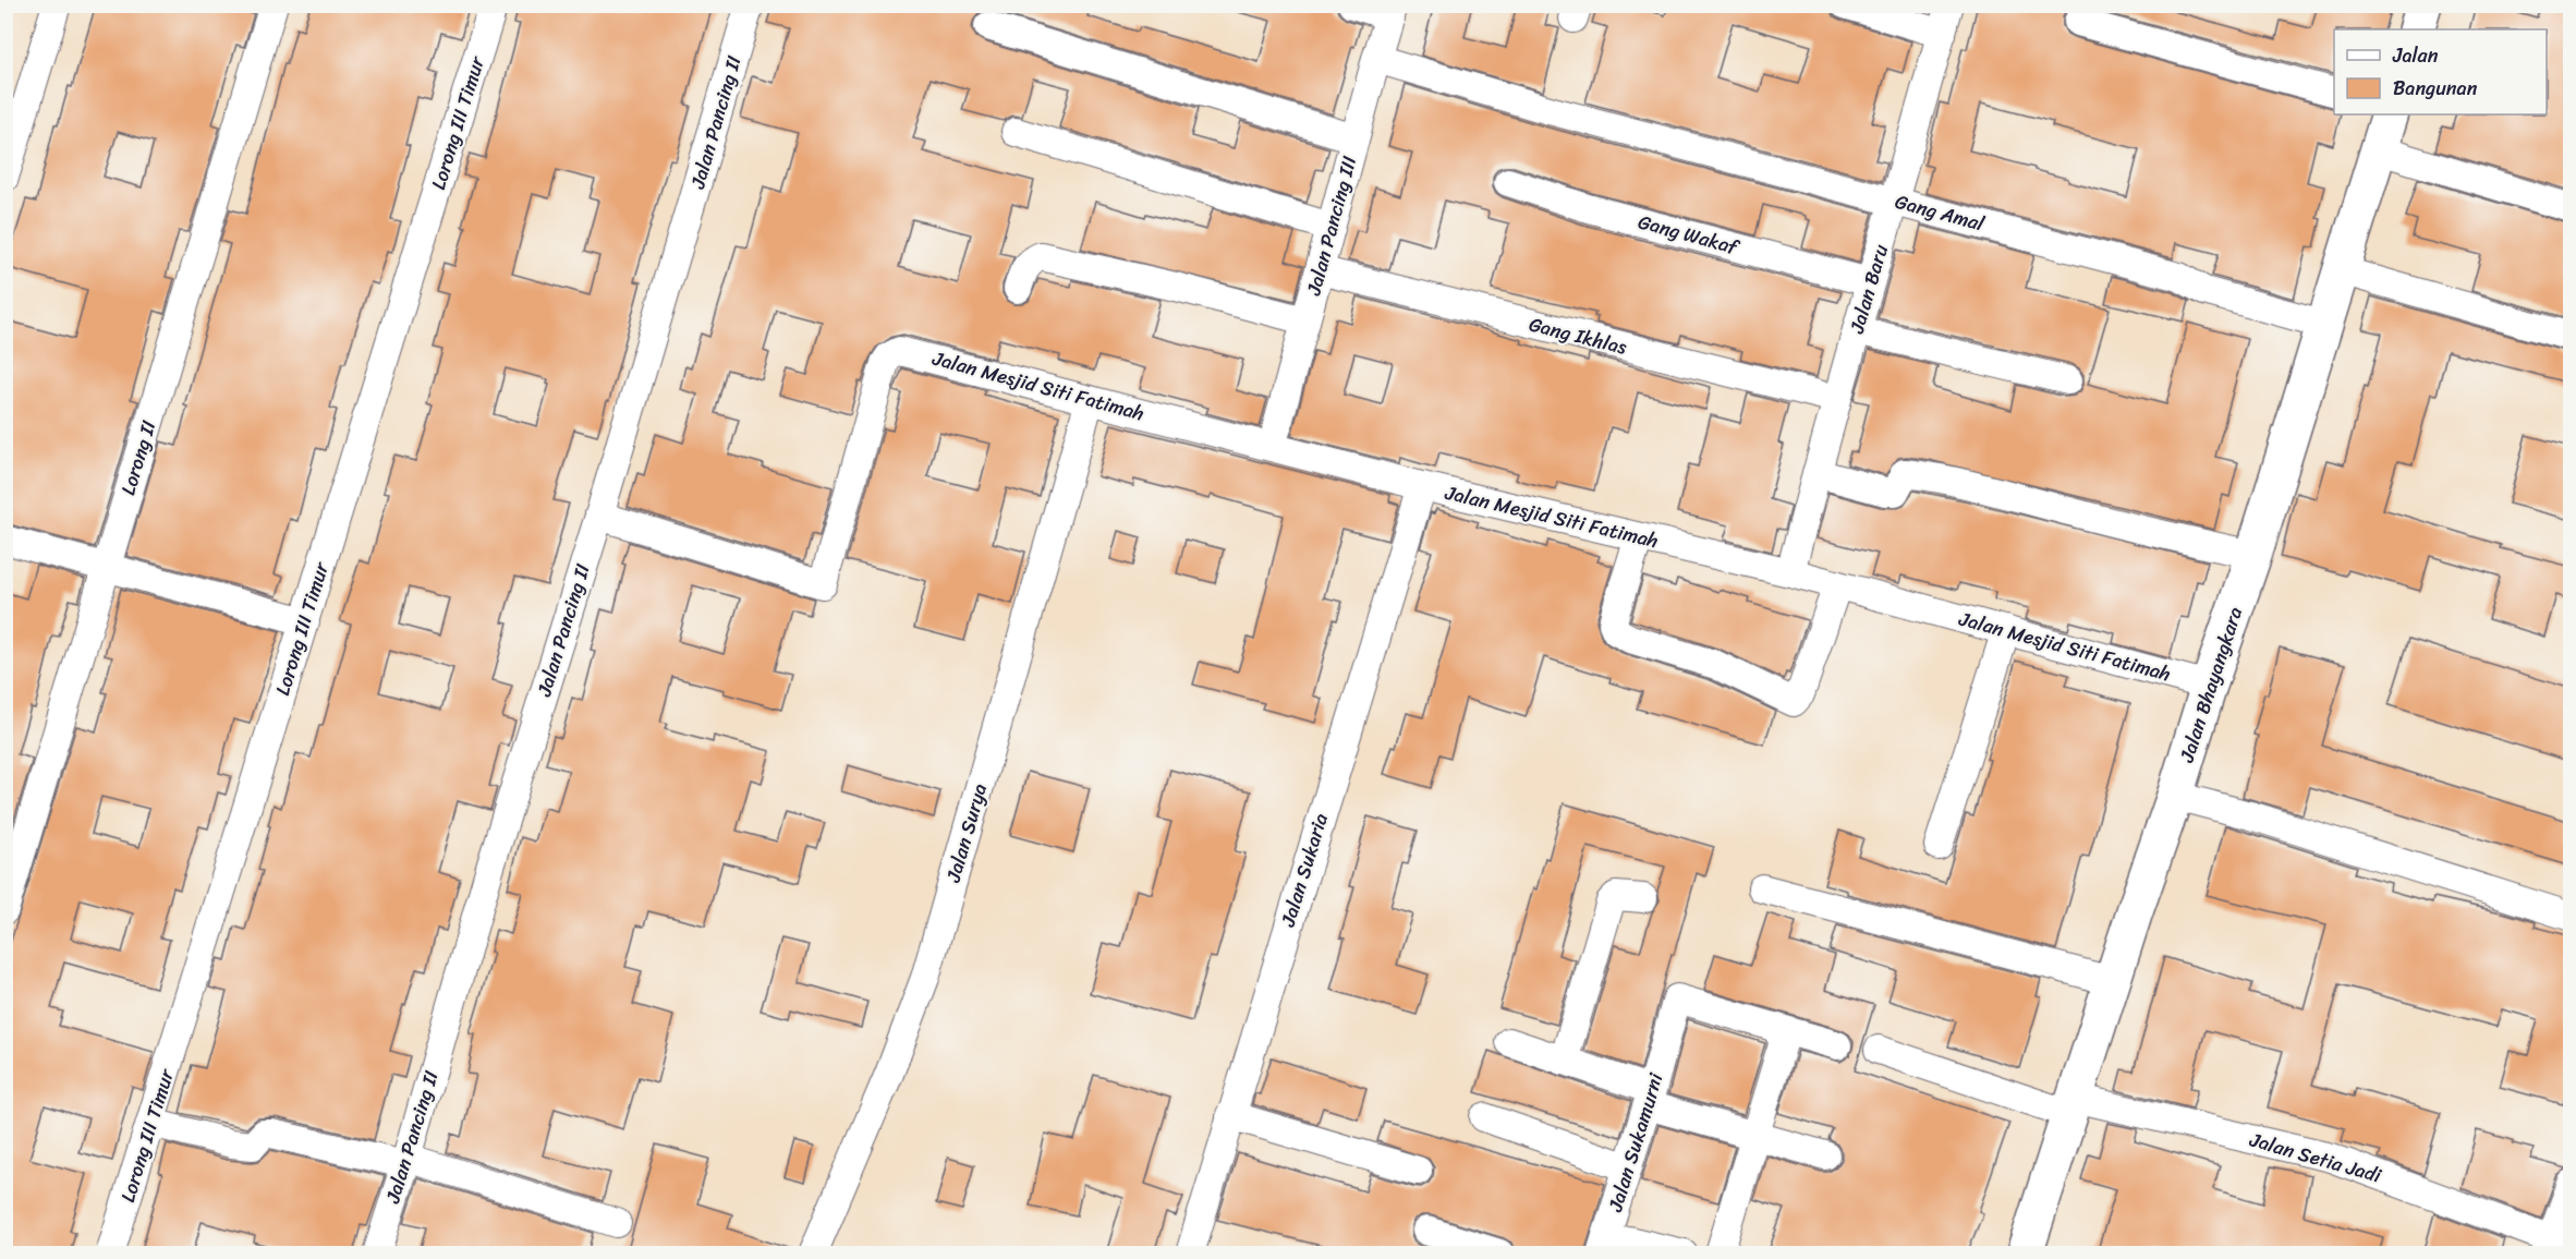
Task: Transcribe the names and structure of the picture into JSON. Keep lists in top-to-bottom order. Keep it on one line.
{"streets":{"main road":["Jalan Bhayangkara"],"street":["Jalan Pancing II","Lorong III Timur","Gang Amal","Jalan Pancing III","Gang Wakaf","Jalan Baru","Gang Ikhlas","Jalan Mesjid Siti Fatimah","Lorong II","Jalan Surya","Jalan Sukaria","Jalan Sukamurni","Jalan Setia Jadi"]},"crossings":[["Jalan Pancing II","Jalan Mesjid Siti Fatimah"],["Gang Amal","Jalan Pancing III"],["Gang Amal","Jalan Baru"],["Gang Amal","Jalan Bhayangkara"],["Jalan Pancing III","Gang Ikhlas"],["Jalan Pancing III","Jalan Mesjid Siti Fatimah"],["Gang Wakaf","Jalan Baru"],["Jalan Baru","Gang Ikhlas"],["Jalan Baru","Jalan Mesjid Siti Fatimah"],["Jalan Mesjid Siti Fatimah","Jalan Bhayangkara"],["Jalan Mesjid Siti Fatimah","Jalan Surya"],["Jalan Mesjid Siti Fatimah","Jalan Sukaria"],["Jalan Bhayangkara","Jalan Setia Jadi"]],"legend":["Jalan","Bangunan"]}
